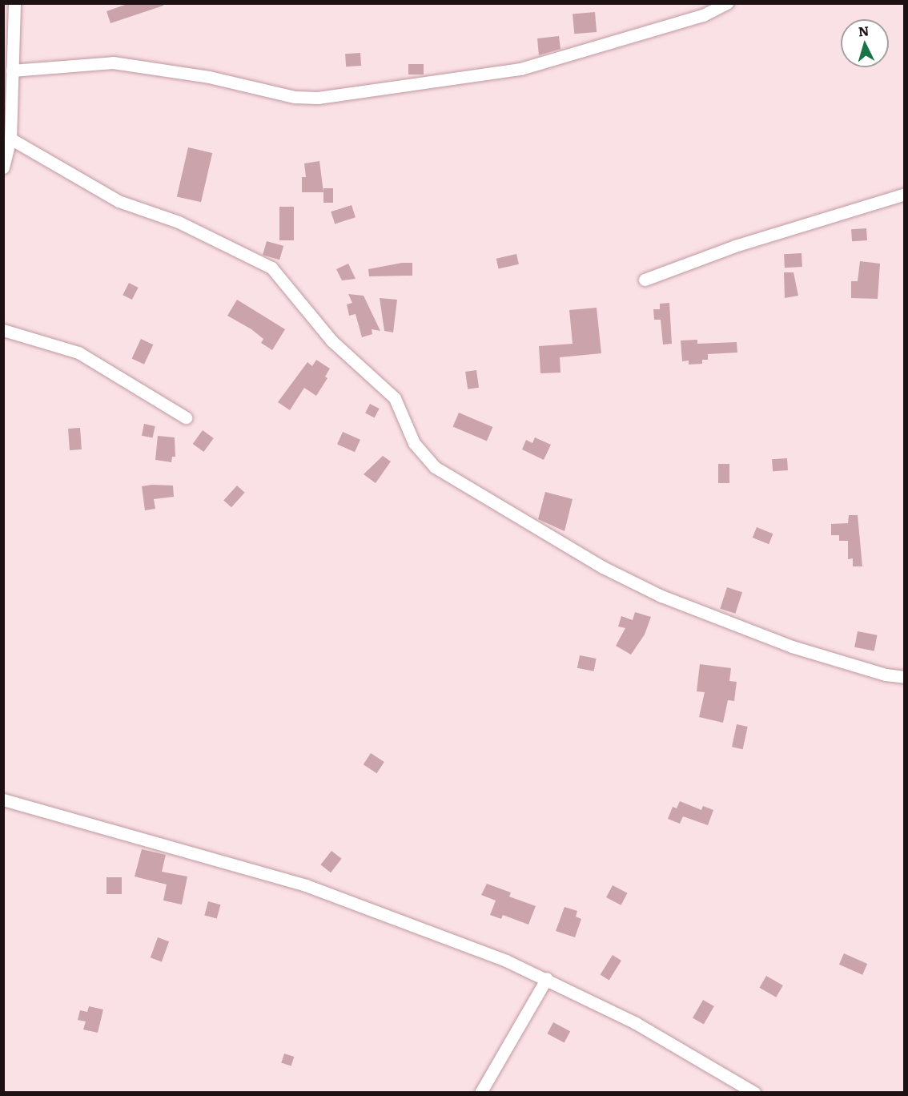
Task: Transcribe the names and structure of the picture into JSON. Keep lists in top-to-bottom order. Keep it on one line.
{"north":"top"}
